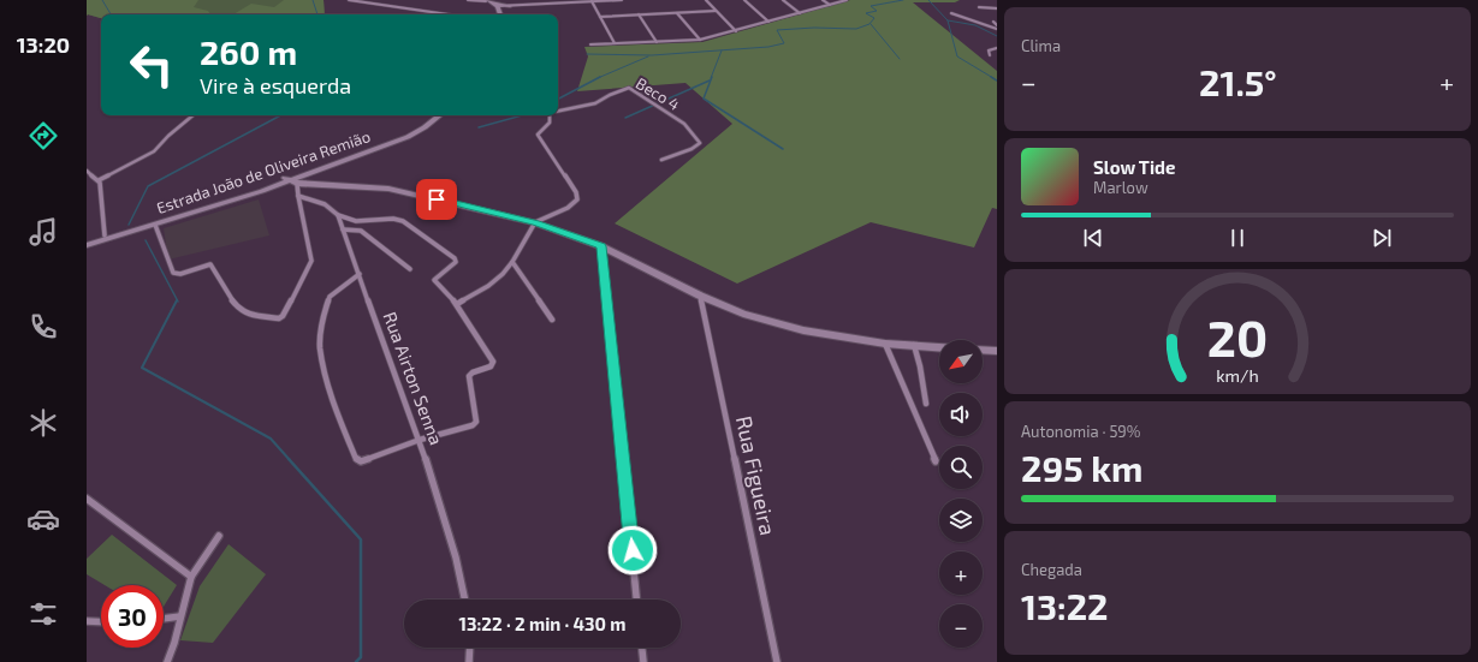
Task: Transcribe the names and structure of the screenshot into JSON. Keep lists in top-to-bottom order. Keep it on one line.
{"streets":{"main road":["Estrada João de Oliveira Remião"],"street":["Beco 4","Rua Airton Senna","Rua Figueira"]},"north":"bottom left","page":{"tabs":"13:20","tile":["Clima",["Autonomia · 59%","295 km"],["Chegada","13:22"]],"turn":["260 m","Vire à esquerda"],"heat":["−","21.5°","+"],"song":["Slow Tide","Marlow"],"map_buttons":["+","−"],"limit":"30","trip":"13:22 · 2 min · 430 m","gauge":["20","km/h"]}}
